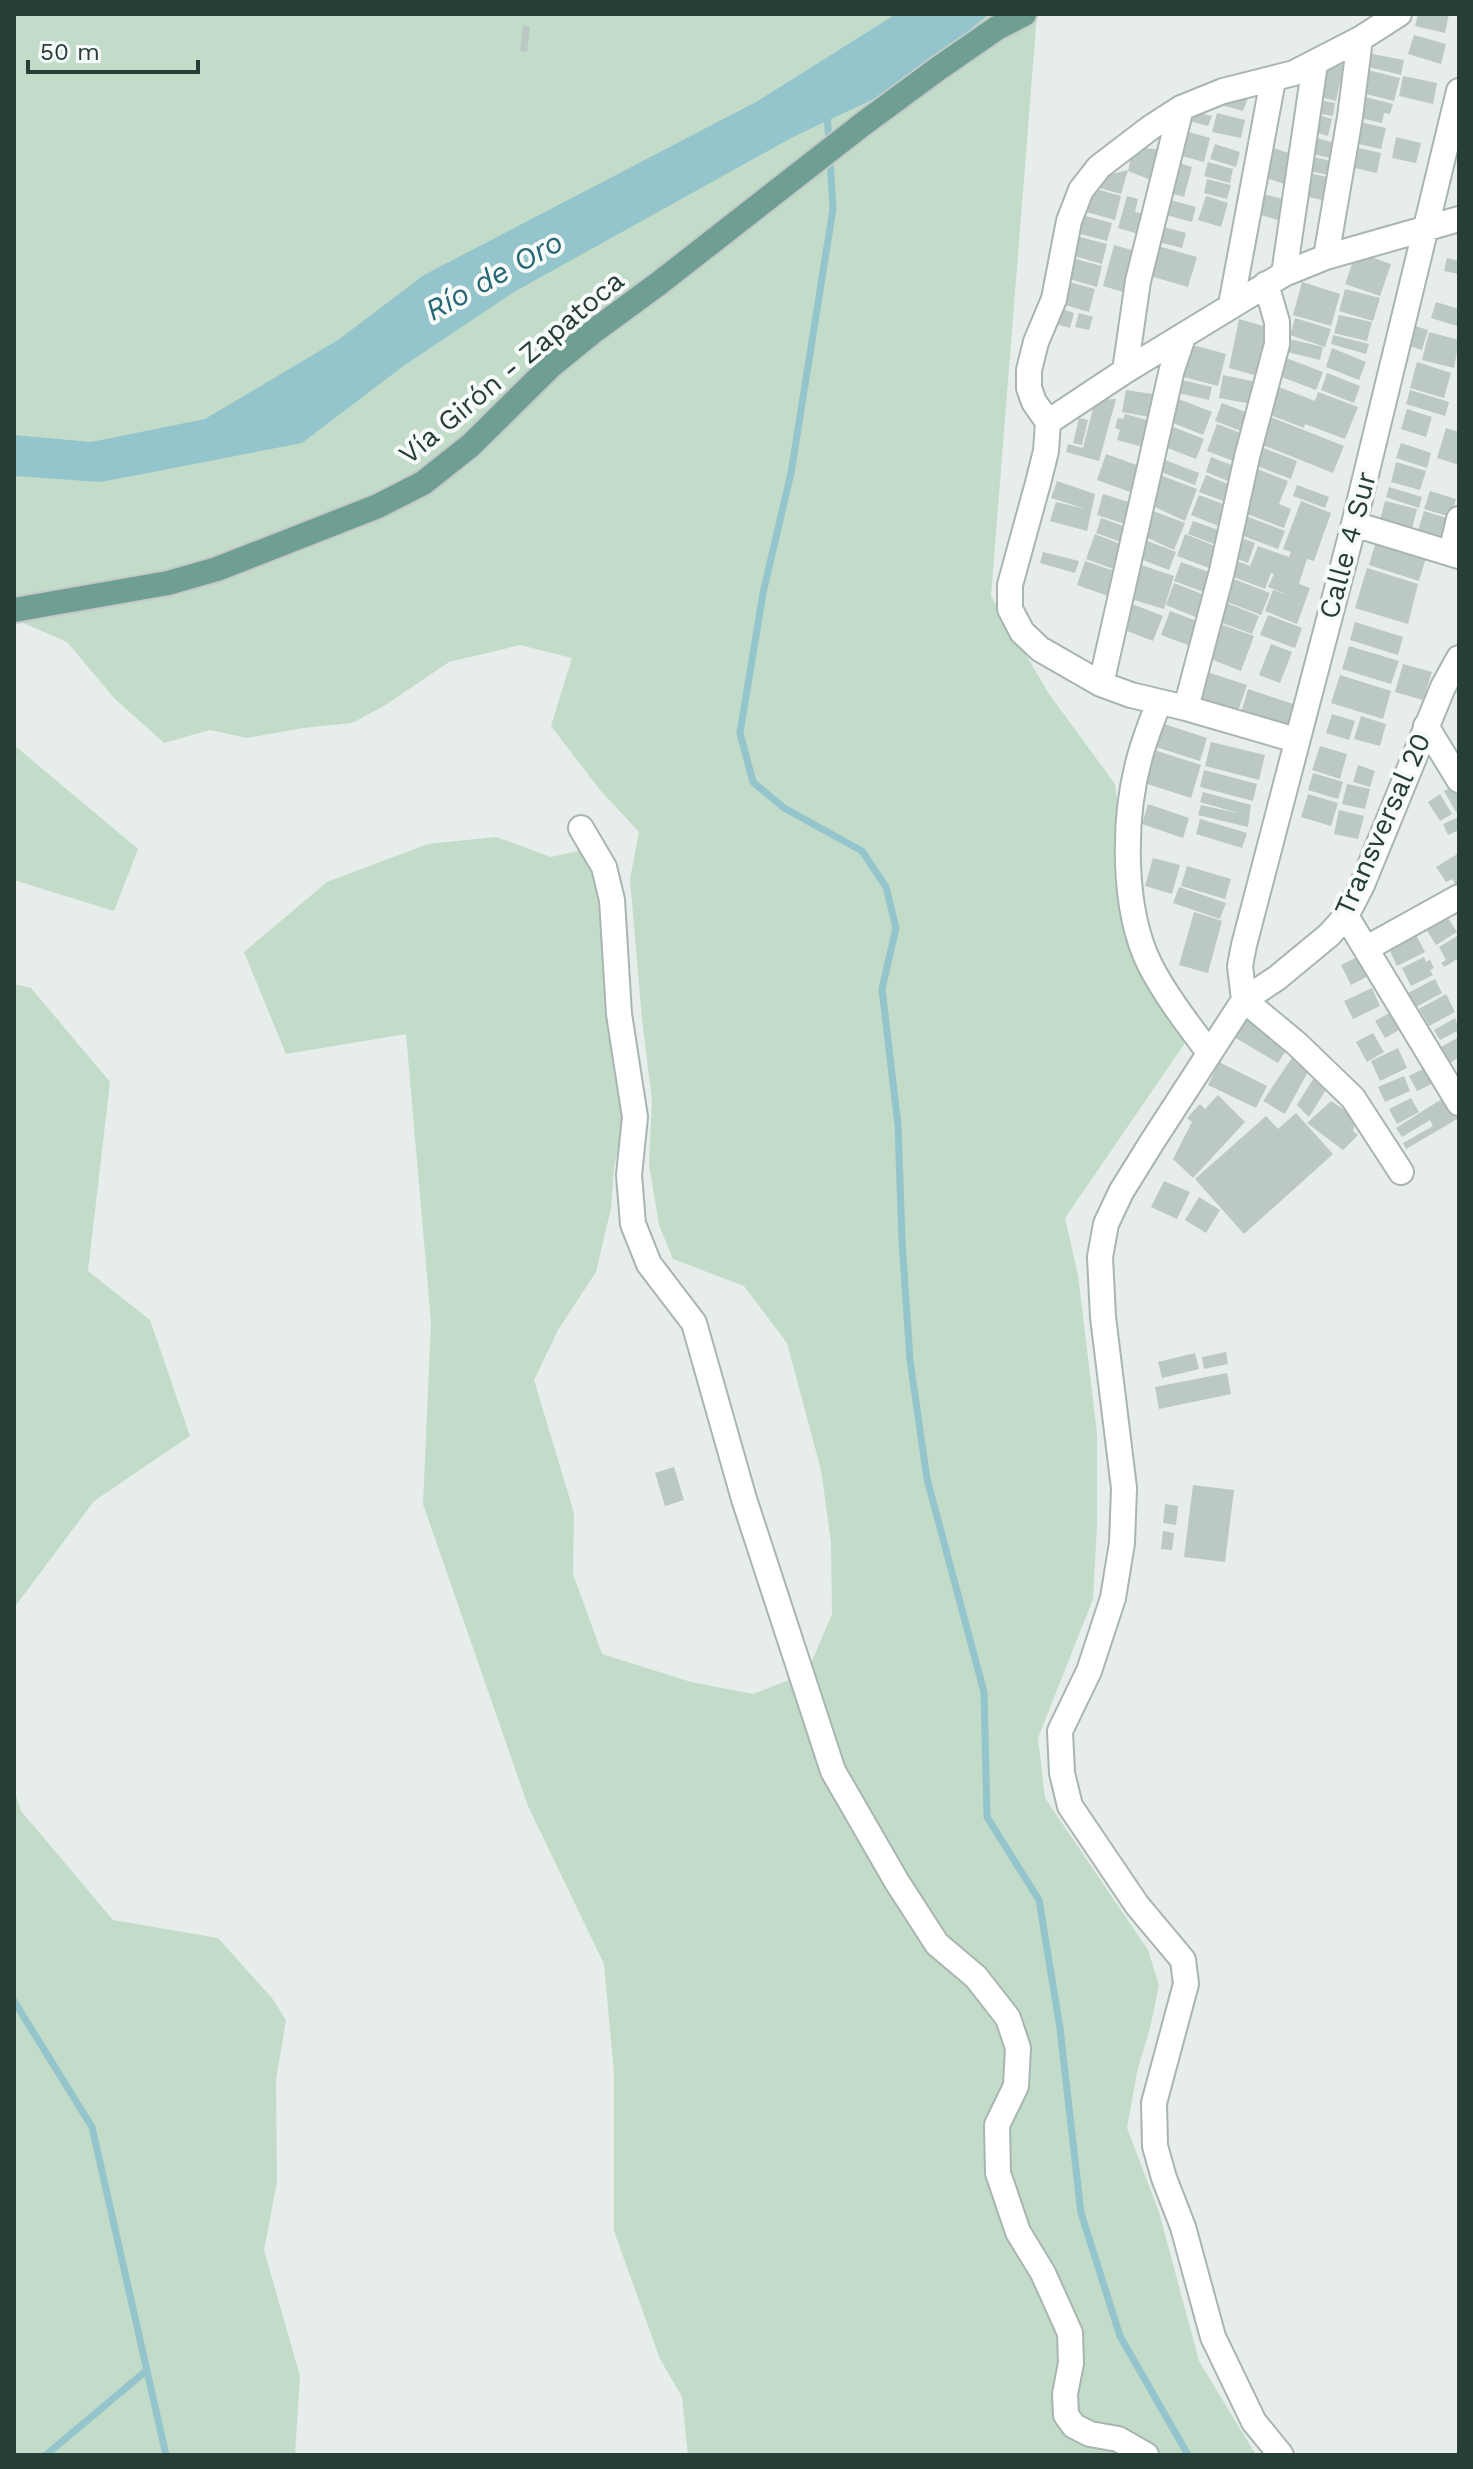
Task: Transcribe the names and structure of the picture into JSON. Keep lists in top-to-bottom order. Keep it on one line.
{"streets":{"main road":["Vía Girón - Zapatoca"],"street":["Calle 4 Sur","Transversal 20"]},"crossings":[["Calle 4 Sur","Transversal 20"]],"water":["Río de Oro"],"scale_bar":"50 m"}
